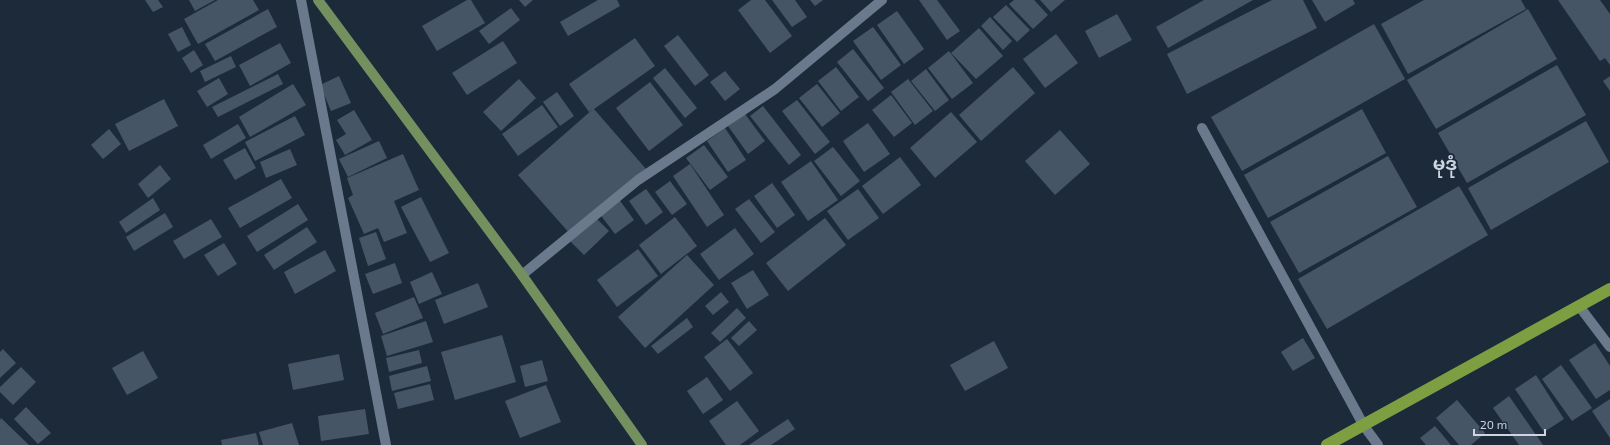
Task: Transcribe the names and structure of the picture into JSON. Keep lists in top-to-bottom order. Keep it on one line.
{"districts":["မုဒုံ"],"scale_bar":"20 m"}
